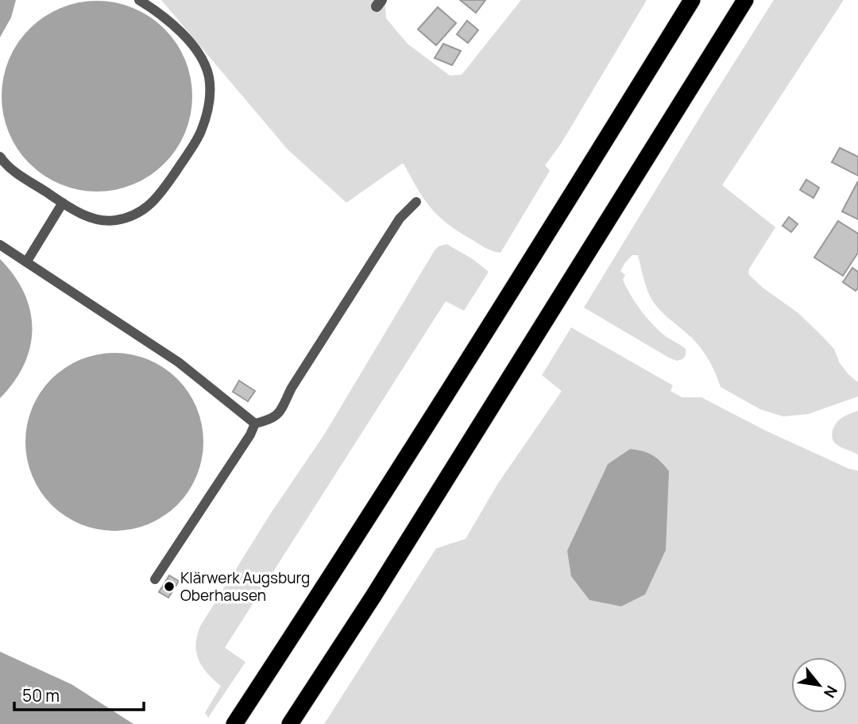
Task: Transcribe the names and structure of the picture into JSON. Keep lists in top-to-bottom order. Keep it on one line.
{"places":["Klärwerk Augsburg Oberhausen"],"scale_bar":"50 m","north":"bottom right"}
